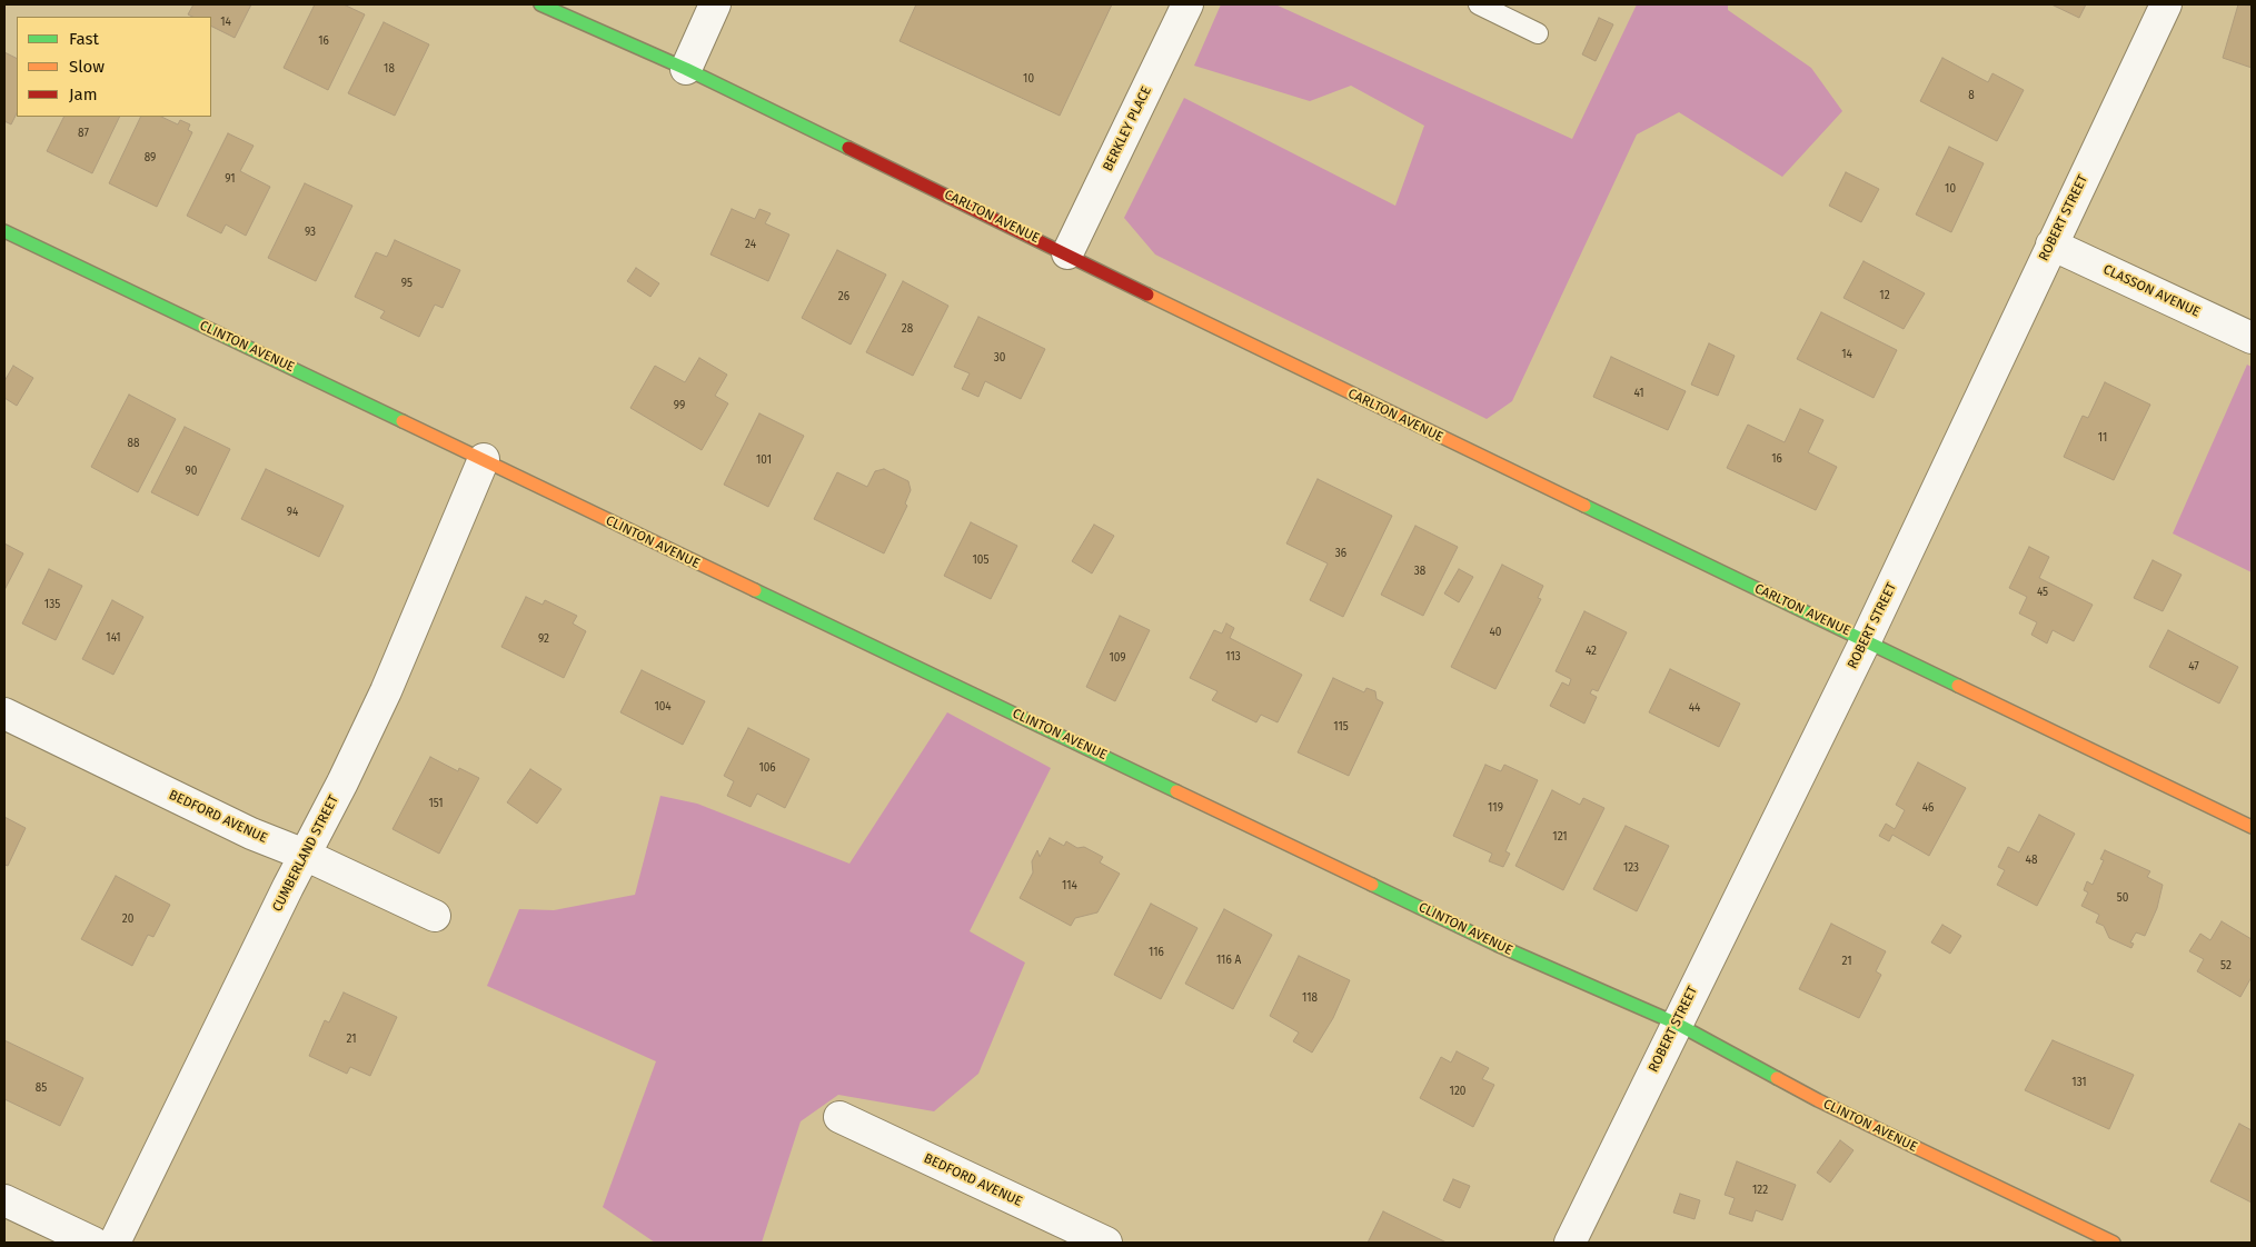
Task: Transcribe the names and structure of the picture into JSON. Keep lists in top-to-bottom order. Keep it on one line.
{"streets":{"street":["BERKLEY PLACE","CARLTON AVENUE","ROBERT STREET","CLASSON AVENUE","CLINTON AVENUE","BEDFORD AVENUE","CUMBERLAND STREET"]},"crossings":[["BERKLEY PLACE","CARLTON AVENUE"],["CARLTON AVENUE","ROBERT STREET"],["ROBERT STREET","CLASSON AVENUE"],["ROBERT STREET","CLINTON AVENUE"],["CLINTON AVENUE","CUMBERLAND STREET"],["BEDFORD AVENUE","CUMBERLAND STREET"]],"house_numbers":["14","16","18","10","8","87","89","91","10","93","24","95","12","26","28","14","30","41","99","11","88","16","101","90","94","36","105","38","45","135","40","141","92","42","113","109","47","104","44","115","106","151","119","46","121","48","123","114","50","20","116","116 A","21","52","118","21","131","85","120","122"],"legend":["Fast","Slow","Jam"]}
